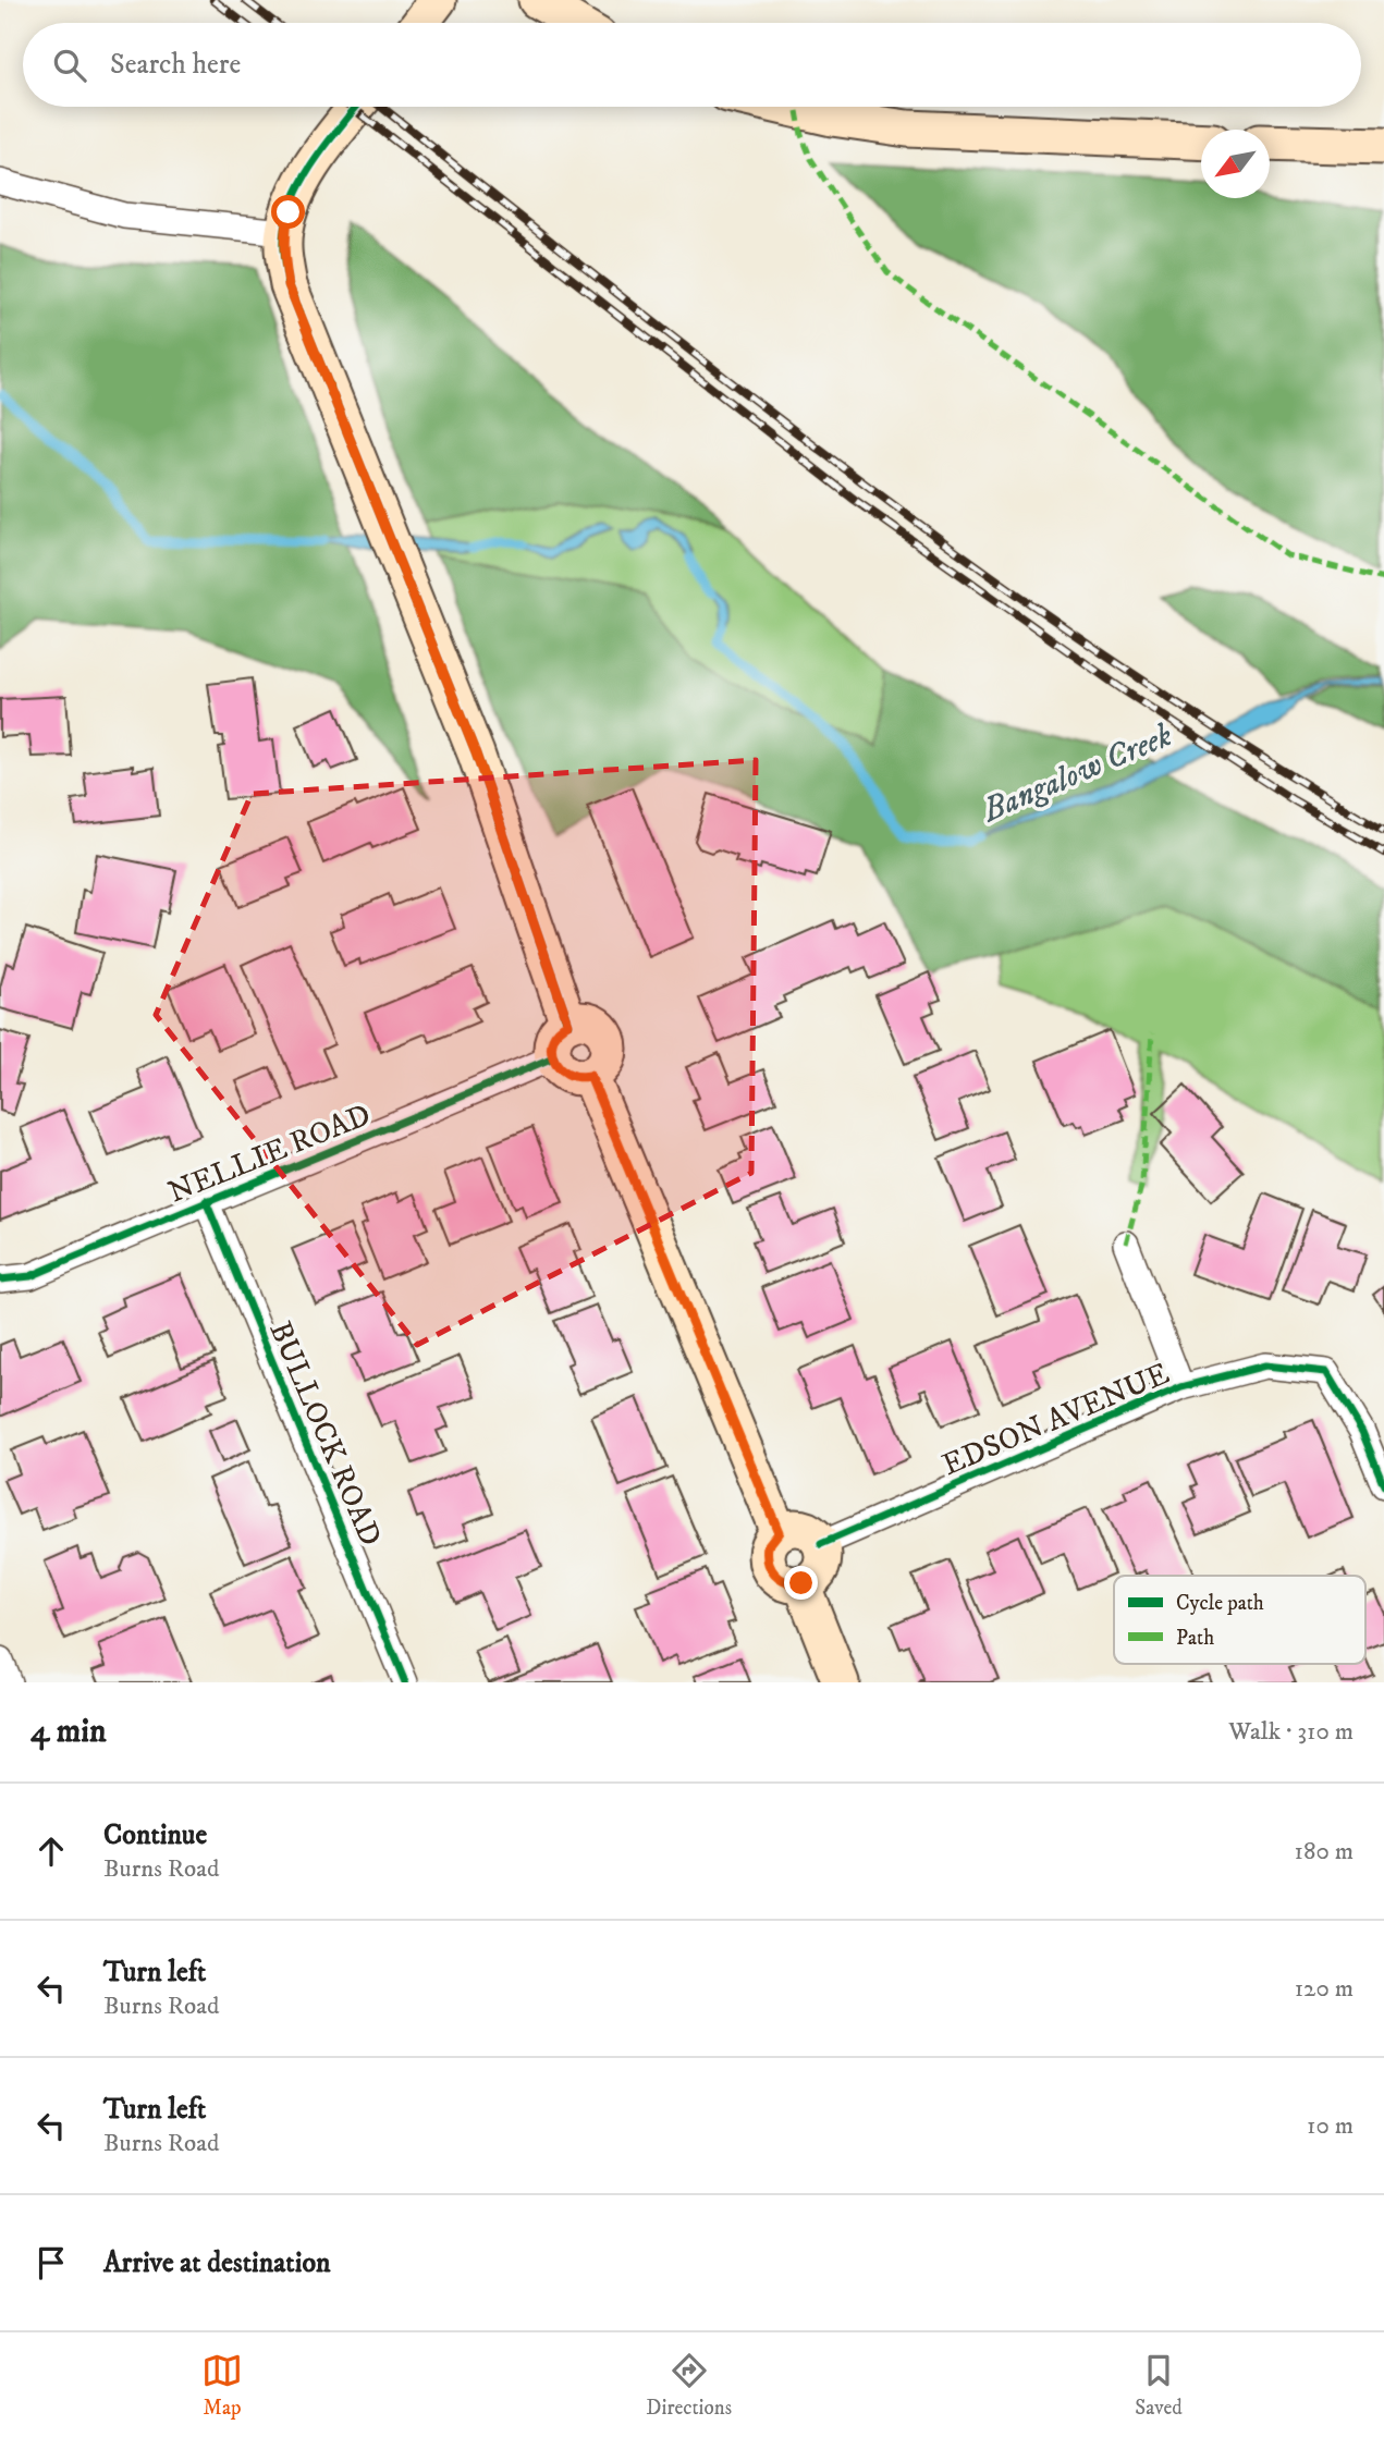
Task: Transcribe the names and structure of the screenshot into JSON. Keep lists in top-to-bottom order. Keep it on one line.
{"streets":{"street":["NELLIE ROAD","EDSON AVENUE","BULLOCK ROAD"]},"crossings":[["NELLIE ROAD","BULLOCK ROAD"]],"water":["Bangalow Creek"],"legend":["Cycle path","Path"],"north":"bottom left","page":{"search":"Search here","heading":["4 min","Walk · 310 m"],"list":[["Continue","Burns Road","180 m"],["Turn left","Burns Road","120 m"],["Turn left","Burns Road","10 m"],"Arrive at destination"],"nav":["Map","Directions","Saved"]}}
